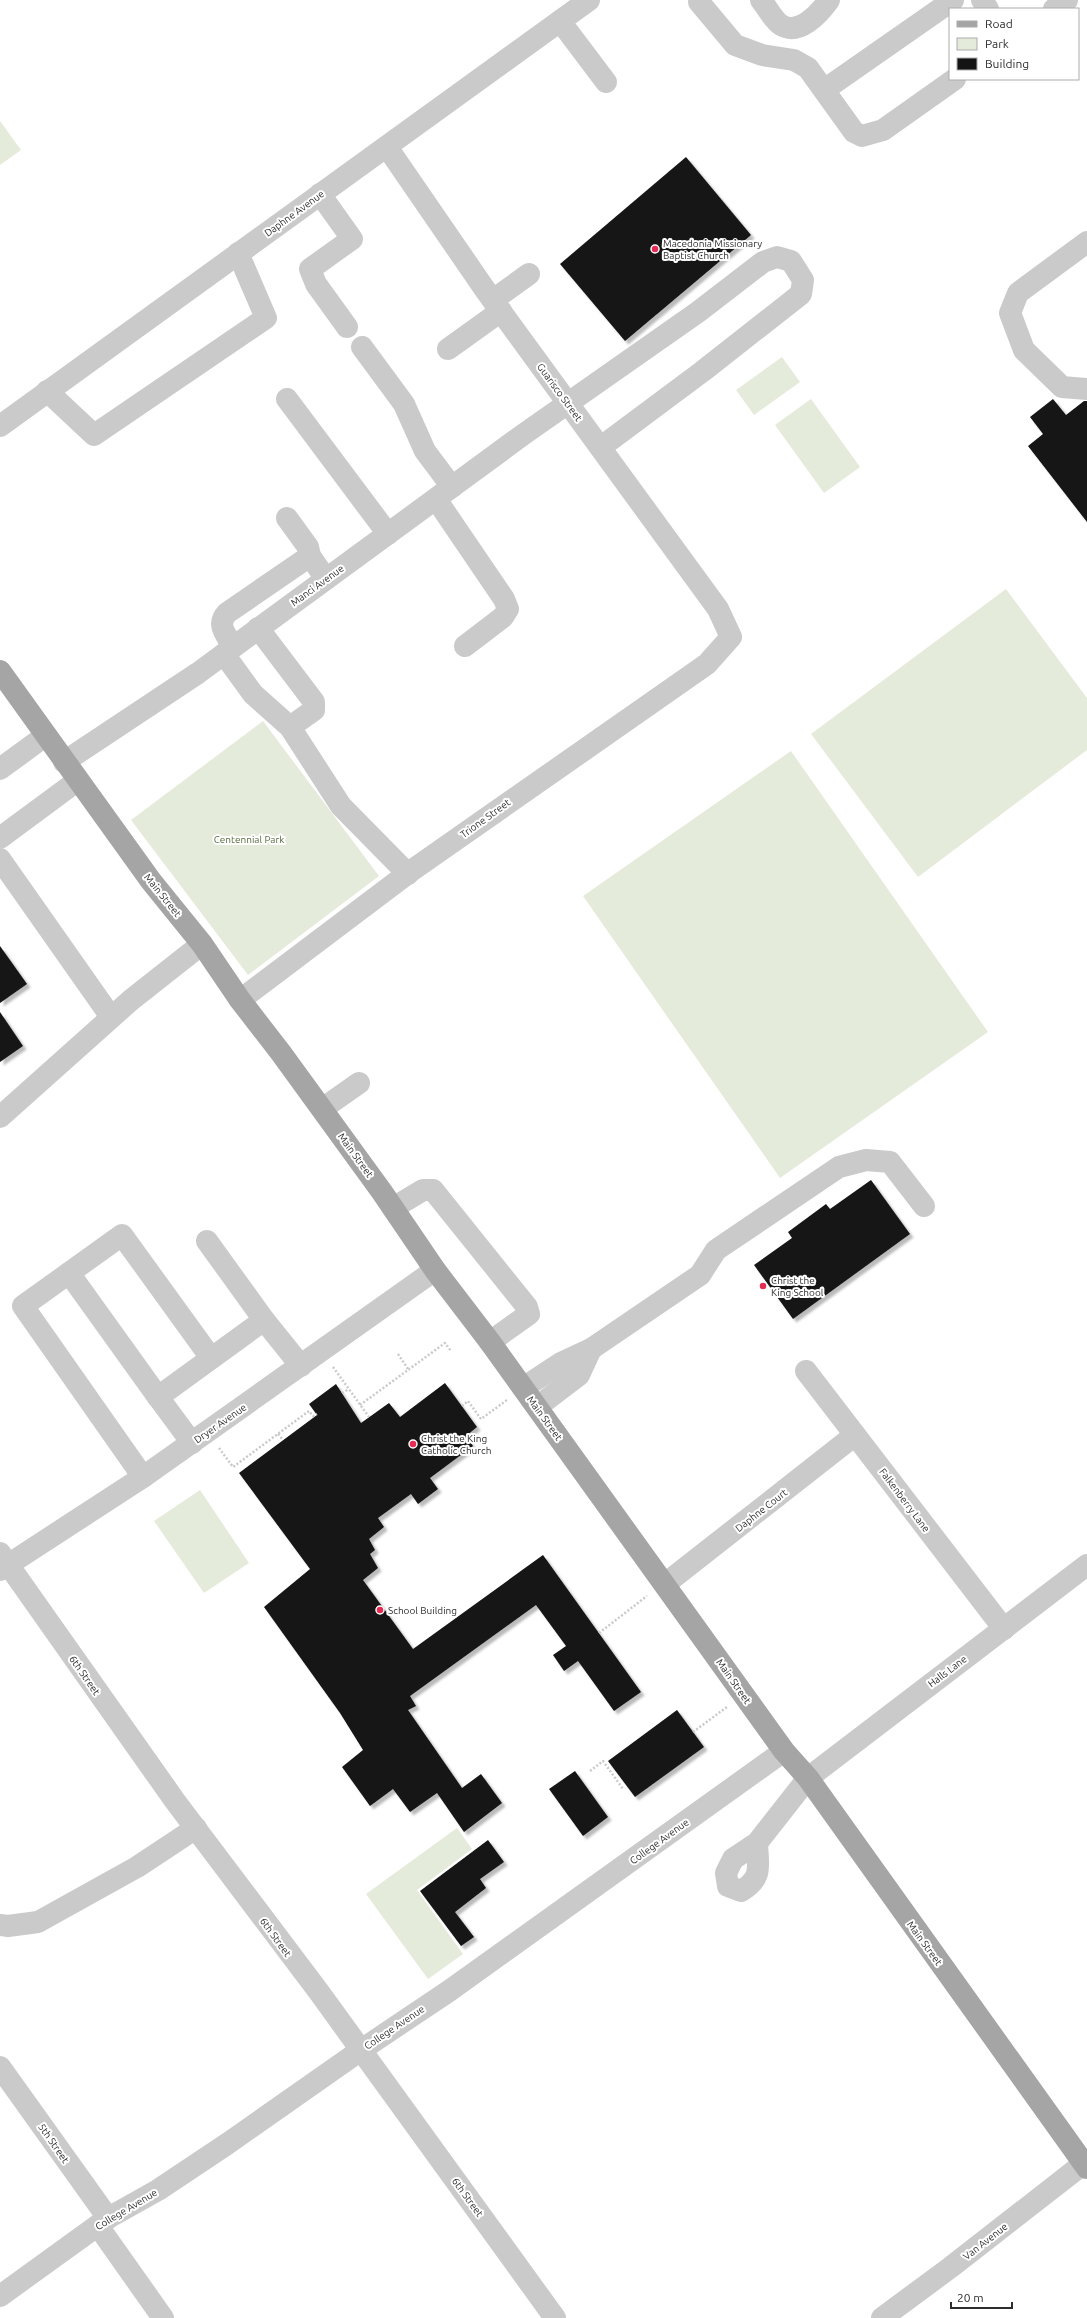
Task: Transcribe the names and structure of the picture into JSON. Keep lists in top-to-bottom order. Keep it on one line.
{"streets":{"main road":["Main Street"],"street":["Daphne Avenue","Guarisco Street","Manci Avenue","Trione Street","Dryer Avenue","Falkenberry Lane","Daphne Court","Halls Lane","6th Street","College Avenue","5th Street","Van Avenue"]},"crossings":[["Daphne Avenue","Guarisco Street"],["Guarisco Street","Manci Avenue"],["Guarisco Street","Trione Street"],["Manci Avenue","Main Street"],["Trione Street","Main Street"],["Main Street","Dryer Avenue"],["Main Street","Daphne Court"],["Main Street","Halls Lane"],["Main Street","College Avenue"],["Main Street","Van Avenue"],["Dryer Avenue","6th Street"],["Falkenberry Lane","Daphne Court"],["Falkenberry Lane","Halls Lane"],["6th Street","College Avenue"],["College Avenue","5th Street"]],"parks":["Centennial Park"],"places":["Macedonia Missionary Baptist Church","Christ the King School","Christ the King Catholic Church","School Building"],"legend":["Road","Park","Building"],"scale_bar":"20 m"}
